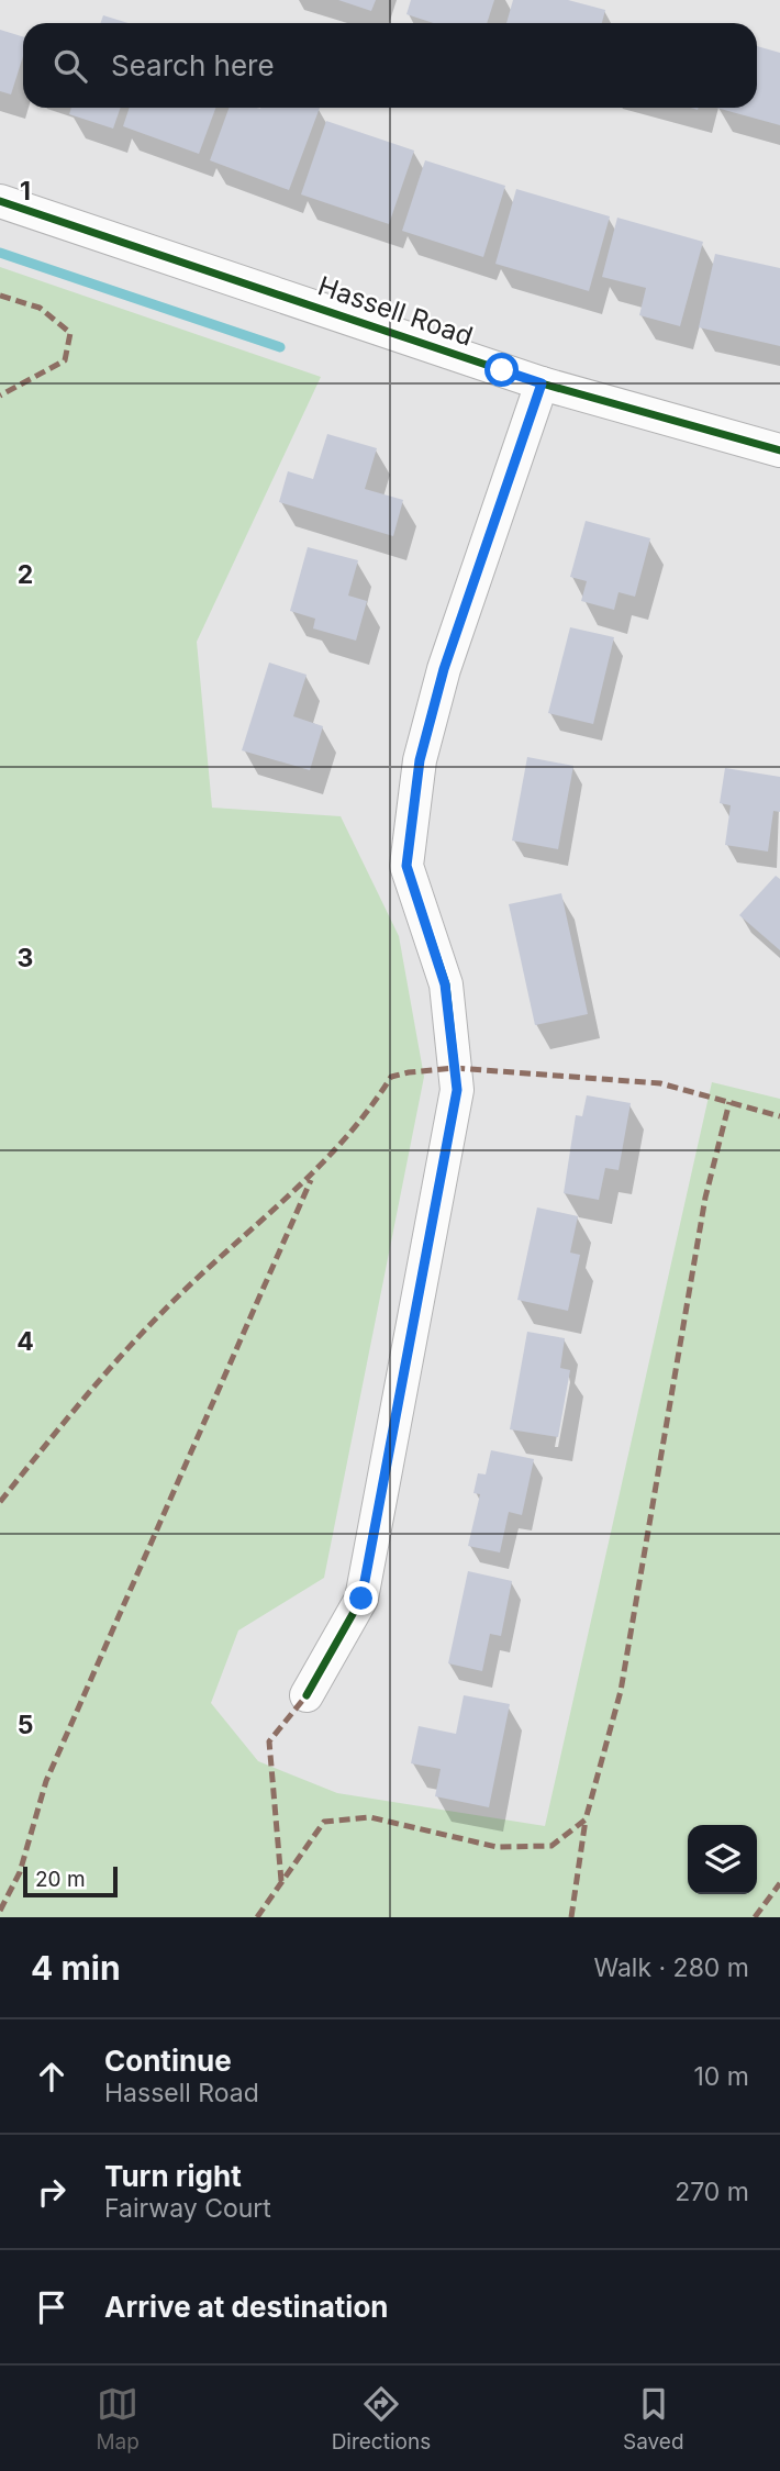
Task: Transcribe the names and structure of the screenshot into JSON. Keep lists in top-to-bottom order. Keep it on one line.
{"streets":{"street":["Hassell Road"]},"scale_bar":"20 m","page":{"search":"Search here","scale":"20 m","heading":["4 min","Walk · 280 m"],"list":[["Continue","Hassell Road","10 m"],["Turn right","Fairway Court","270 m"],"Arrive at destination"],"nav":["Map","Directions","Saved"]},"grid":{"rows":["1","2","3","4","5"]}}
